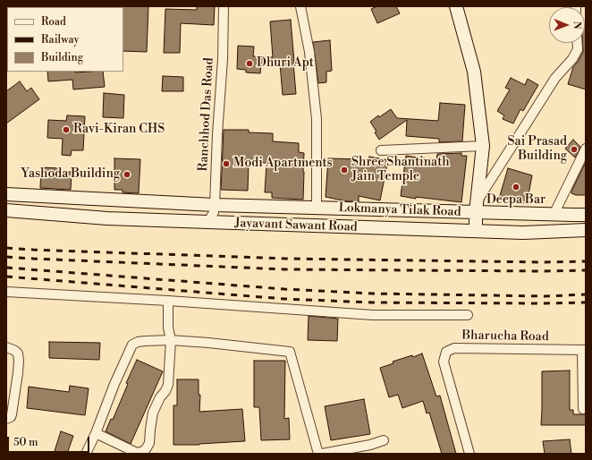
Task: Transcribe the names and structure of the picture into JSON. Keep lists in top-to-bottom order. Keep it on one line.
{"streets":{"street":["Ranchhod Das Road","Lokmanya Tilak Road","Jayavant Sawant Road","Bharucha Road"]},"crossings":[["Ranchhod Das Road","Lokmanya Tilak Road"],["Ranchhod Das Road","Jayavant Sawant Road"]],"places":["Dhuri Apt","Ravi-Kiran CHS","Sai Prasad Building","Modi Apartments","Shree Shantinath Jain Temple","Yashoda Building","Deepa Bar"],"legend":["Road","Railway","Building"],"scale_bar":"50 m","north":"right"}
